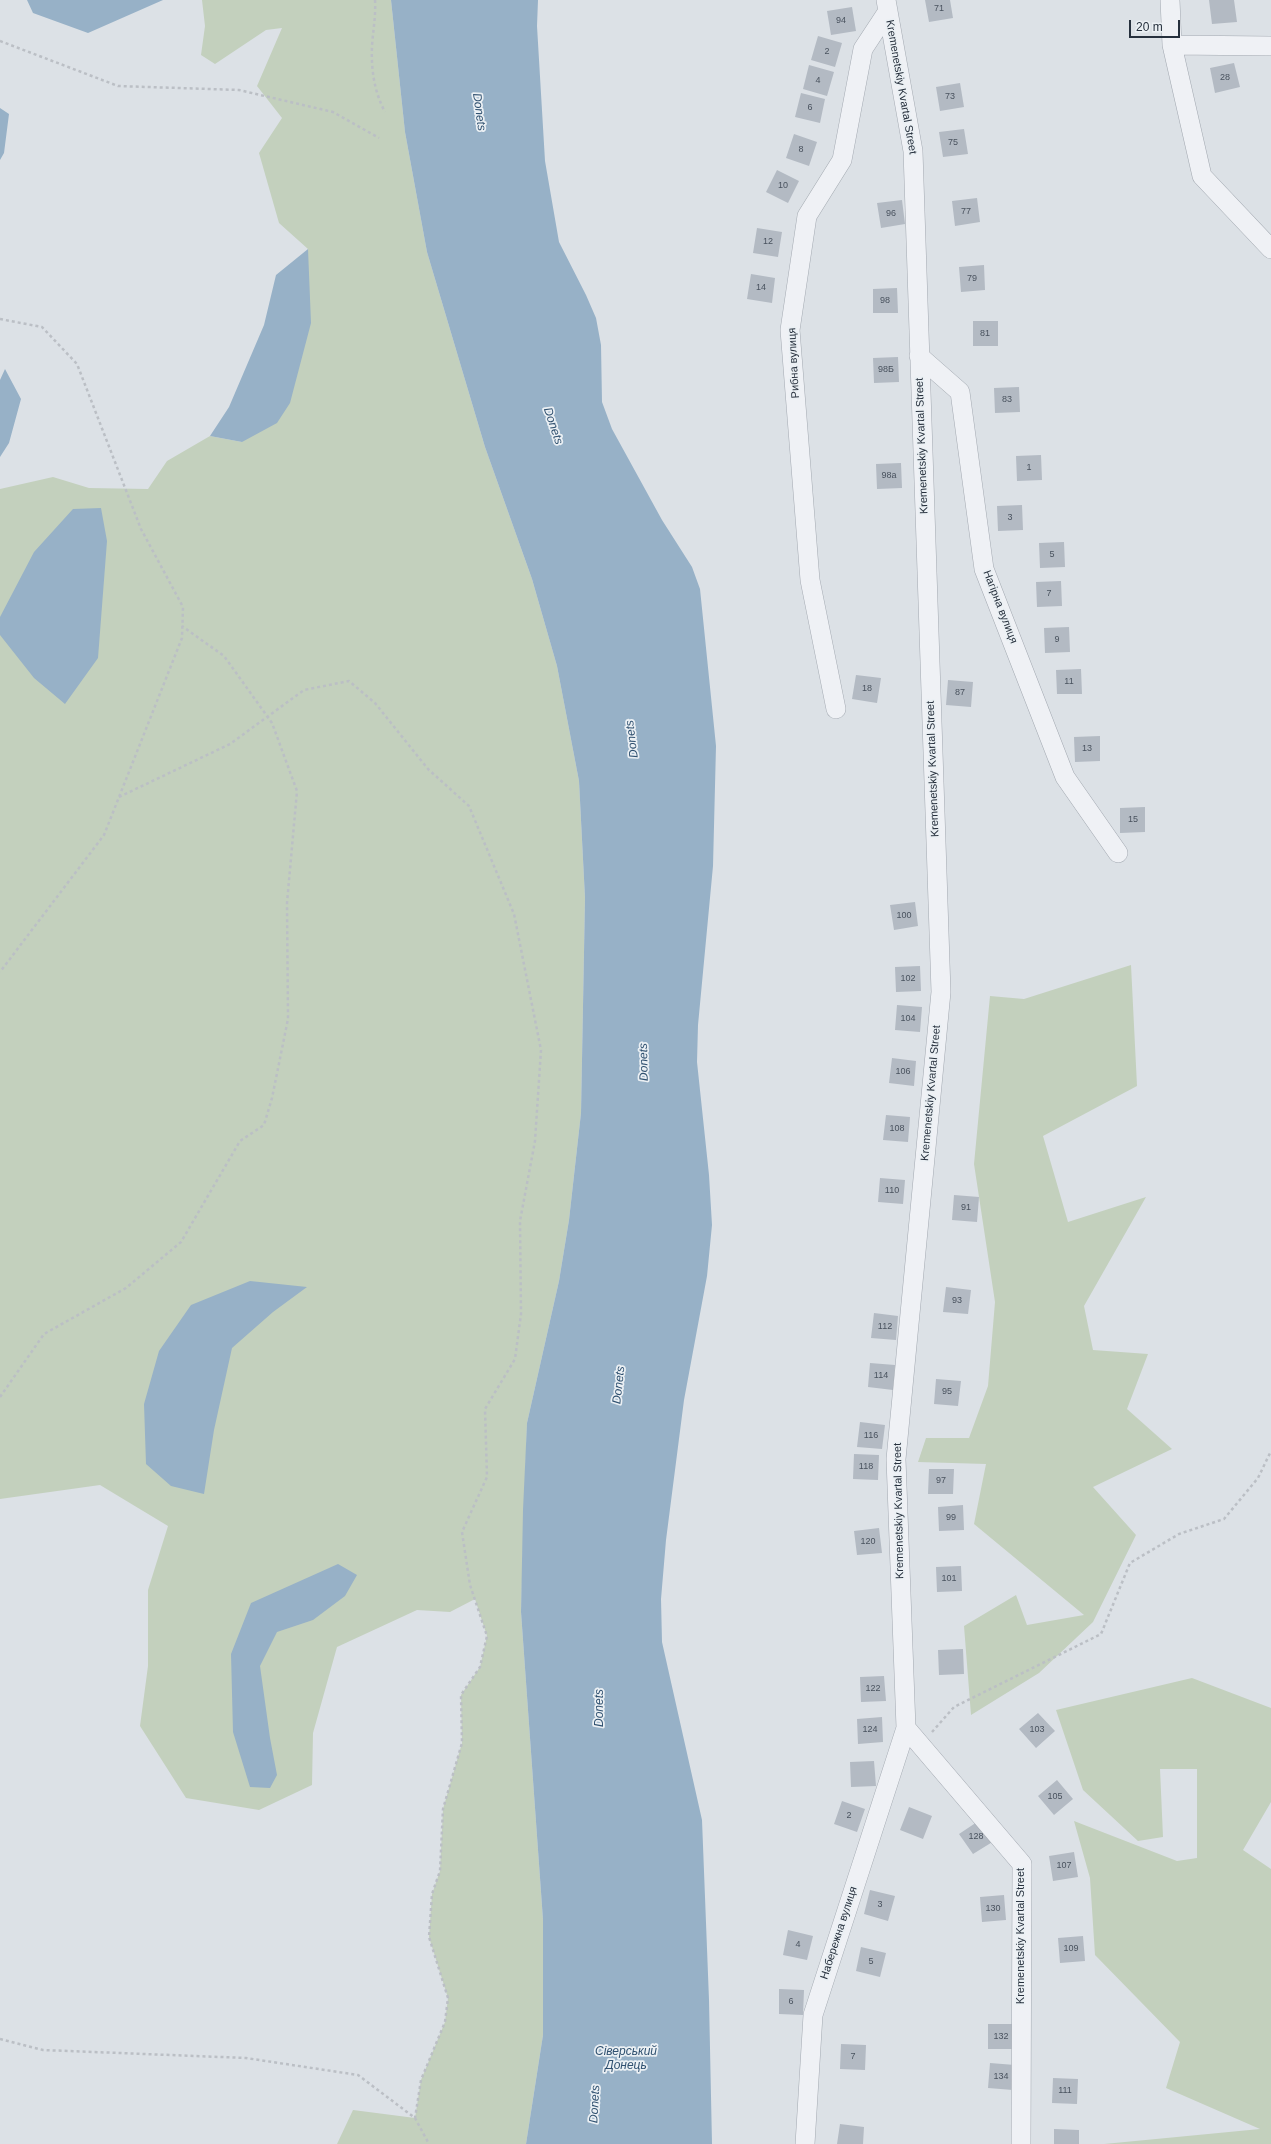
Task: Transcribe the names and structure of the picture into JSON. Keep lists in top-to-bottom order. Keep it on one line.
{"streets":{"street":["Kremenetskiy Kvartal Street","Рибна вулиця","Нагірна вулиця","Набережна вулиця"]},"crossings":[["Kremenetskiy Kvartal Street","Рибна вулиця"],["Kremenetskiy Kvartal Street","Нагірна вулиця"],["Kremenetskiy Kvartal Street","Набережна вулиця"]],"water":["Donets","Сіверський Донець"],"house_numbers":["71","94","2","28","4","73","6","75","8","10","77","96","12","79","14","98","81","98Б","83","1","98а","3","5","7","9","11","18","87","13","15","100","102","104","106","108","110","91","93","112","114","95","116","118","97","99","120","101","122","124","103","105","2","128","107","3","130","4","109","5","6","132","7","134","111"],"scale_bar":"20 m"}
